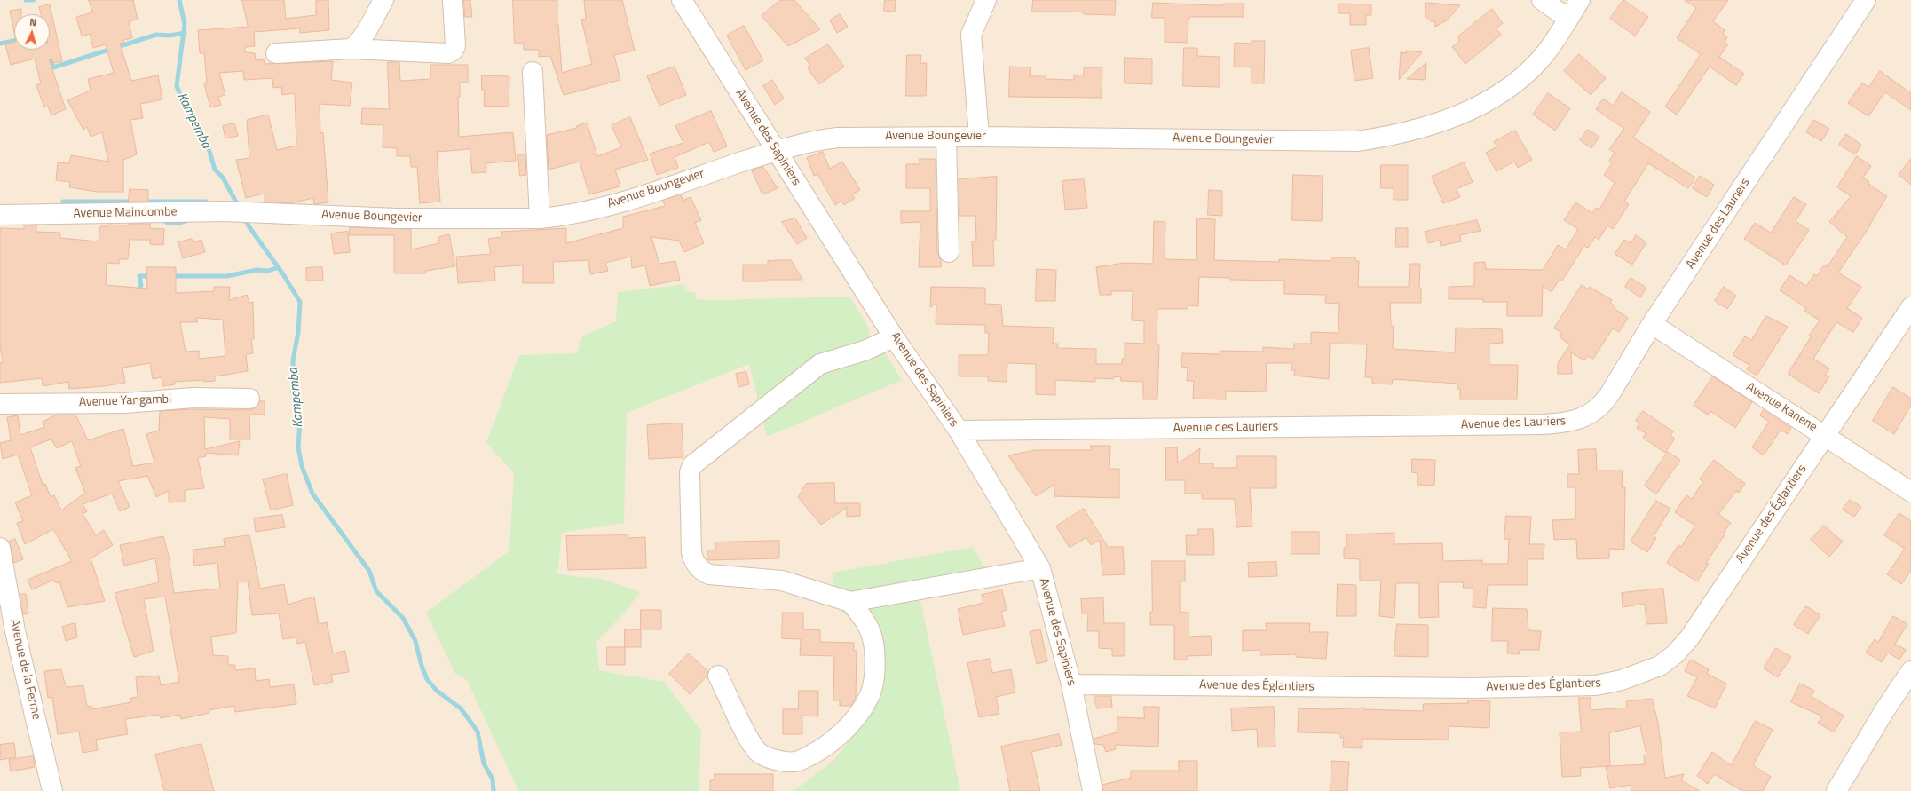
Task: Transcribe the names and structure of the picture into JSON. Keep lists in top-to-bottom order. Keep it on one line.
{"streets":{"street":["Avenue Boungevier","Avenue des Sapiniers","Avenue Maindombe","Avenue des Lauriers","Avenue Yangambi","Avenue Kanene","Avenue des Églantiers","Avenue de la Ferme"]},"crossings":[["Avenue Boungevier","Avenue des Sapiniers"],["Avenue Boungevier","Avenue Maindombe"],["Avenue des Sapiniers","Avenue des Lauriers"],["Avenue des Sapiniers","Avenue des Églantiers"],["Avenue des Lauriers","Avenue Kanene"],["Avenue Kanene","Avenue des Églantiers"]],"water":["Kampemba"],"north":"top"}
